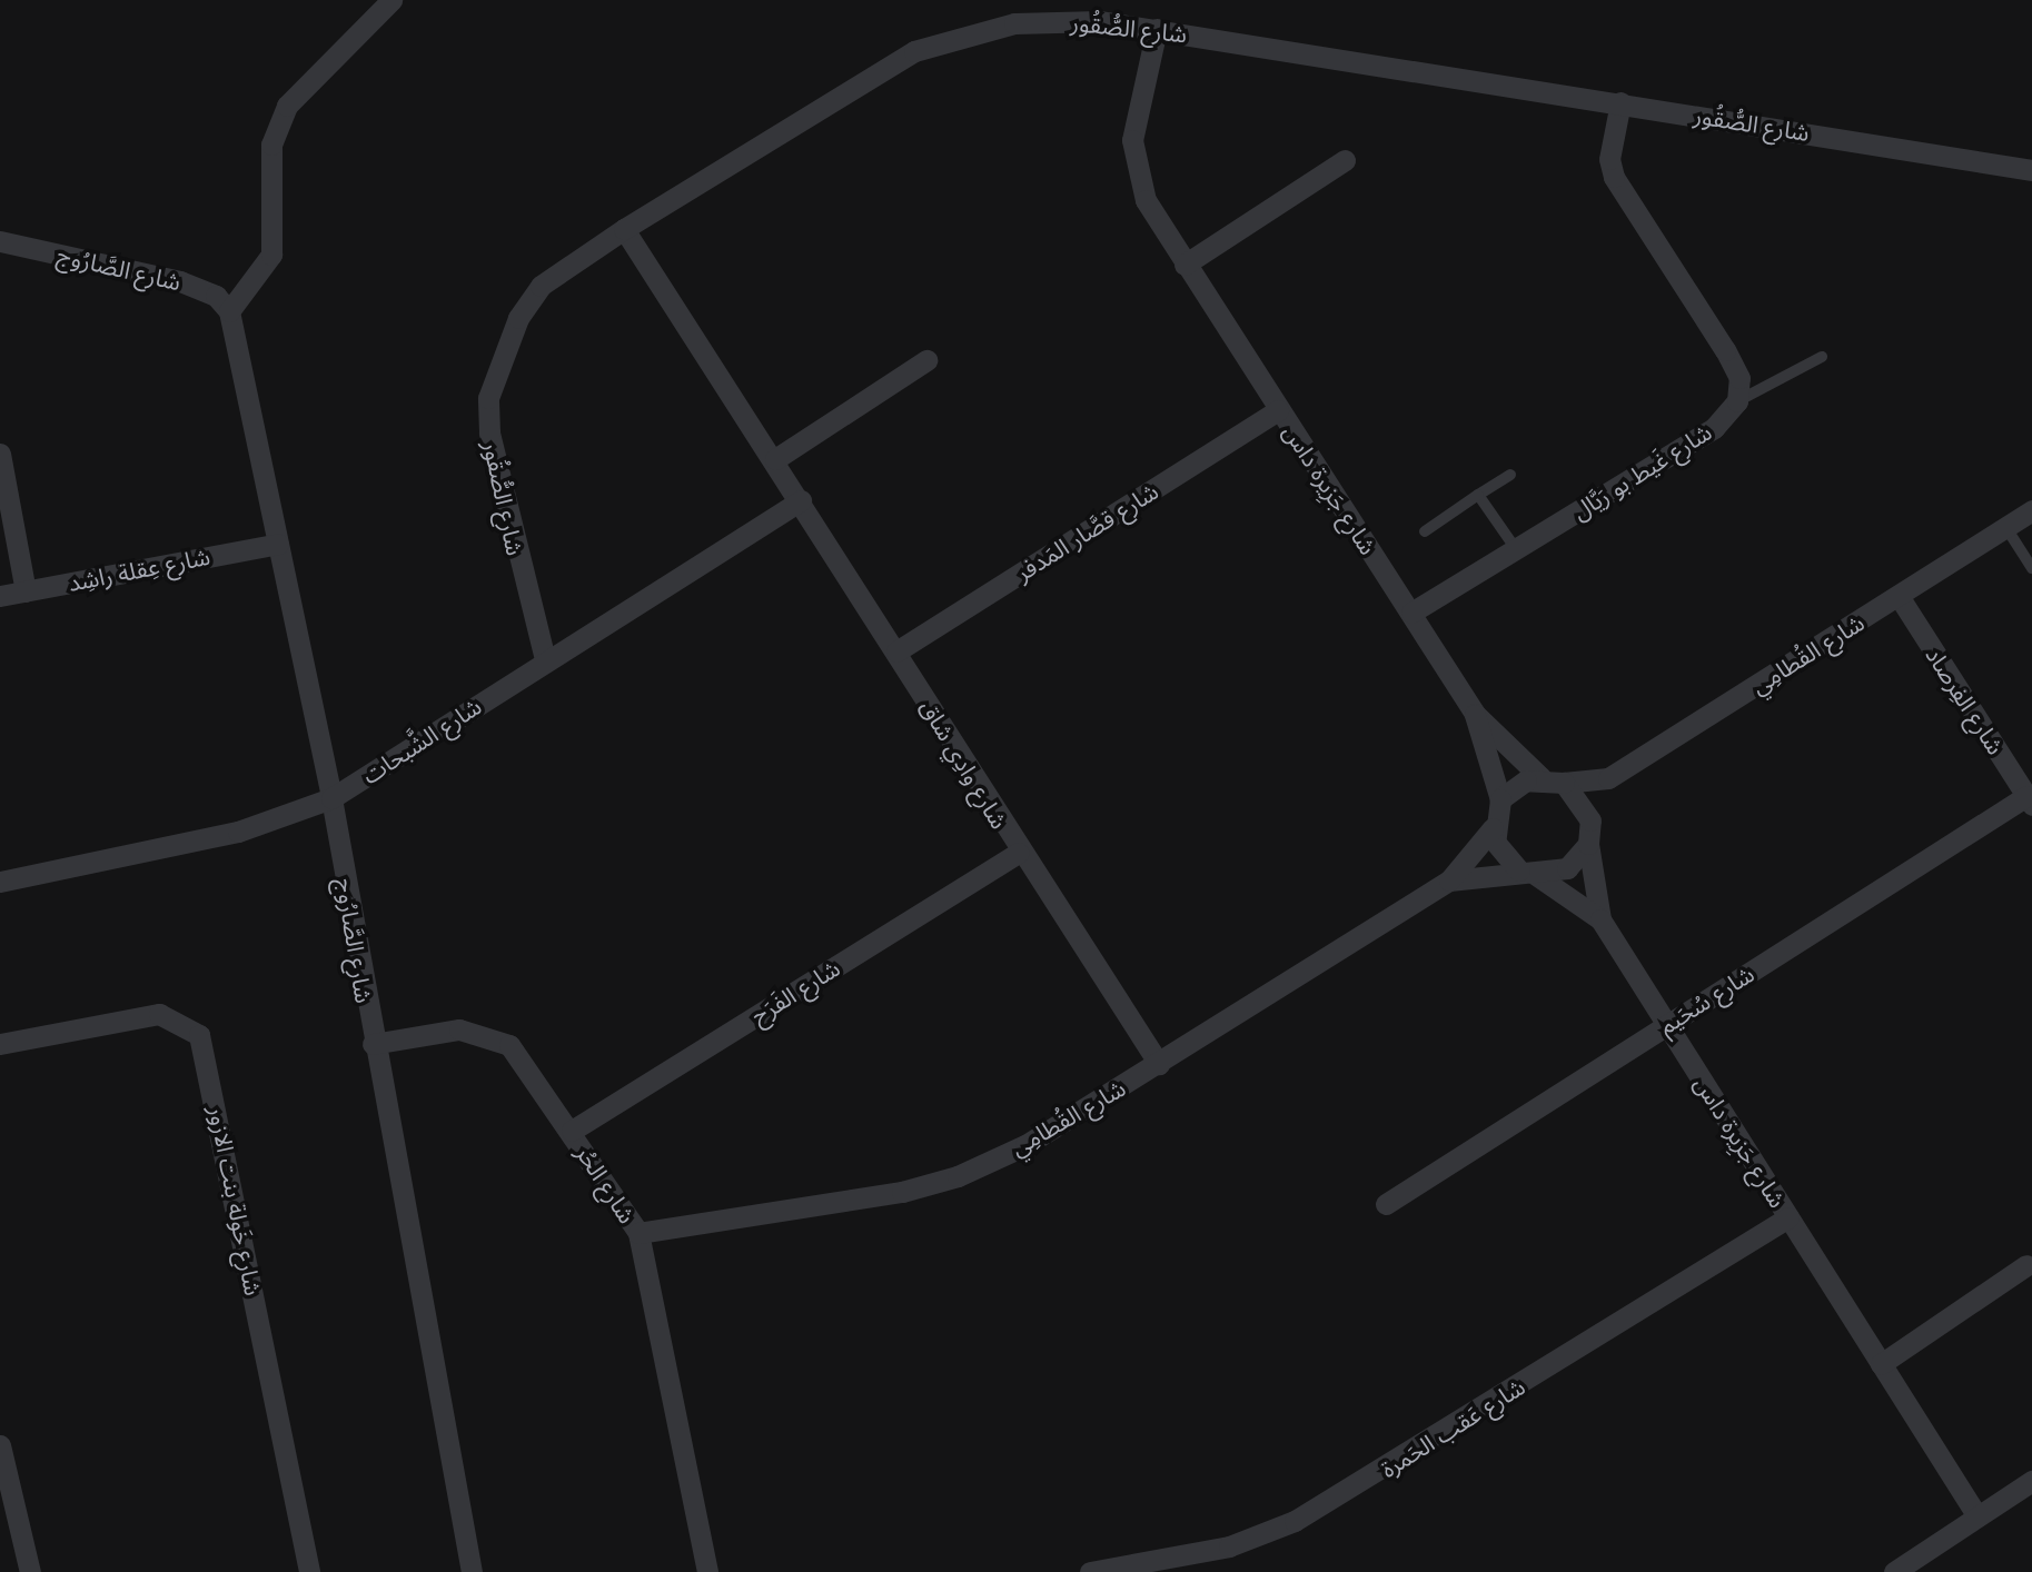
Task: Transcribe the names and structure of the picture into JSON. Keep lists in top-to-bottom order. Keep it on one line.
{"streets":{"street":["شارع الصُّقُور","شارع الصَّارُوج","شارع غَيط بو رَيَّال","شارع جَزِيرة داس","شارع قصَّار المَدفر","شارع عِقلة راشِد","شارع القُطامِي","شارع الفِرصاد","شارع الشَّبحات","شارع وادِي شاق","شارع الفَرَح","شارع سُحَيم","شارع الحُر","شارع خَولة بنت الازور","شارع عَقب الحَمرة"]},"crossings":[["شارع الصُّقُور","شارع جَزِيرة داس"],["شارع الصُّقُور","شارع الشَّبحات"],["شارع الصُّقُور","شارع وادِي شاق"],["شارع الصَّارُوج","شارع عِقلة راشِد"],["شارع الصَّارُوج","شارع الشَّبحات"],["شارع الصَّارُوج","شارع الحُر"],["شارع غَيط بو رَيَّال","شارع جَزِيرة داس"],["شارع جَزِيرة داس","شارع قصَّار المَدفر"],["شارع جَزِيرة داس","شارع القُطامِي"],["شارع جَزِيرة داس","شارع سُحَيم"],["شارع جَزِيرة داس","شارع عَقب الحَمرة"],["شارع قصَّار المَدفر","شارع وادِي شاق"],["شارع القُطامِي","شارع الفِرصاد"],["شارع القُطامِي","شارع وادِي شاق"],["شارع القُطامِي","شارع الحُر"],["شارع الفِرصاد","شارع سُحَيم"],["شارع الشَّبحات","شارع وادِي شاق"],["شارع وادِي شاق","شارع الفَرَح"],["شارع الفَرَح","شارع الحُر"]]}
